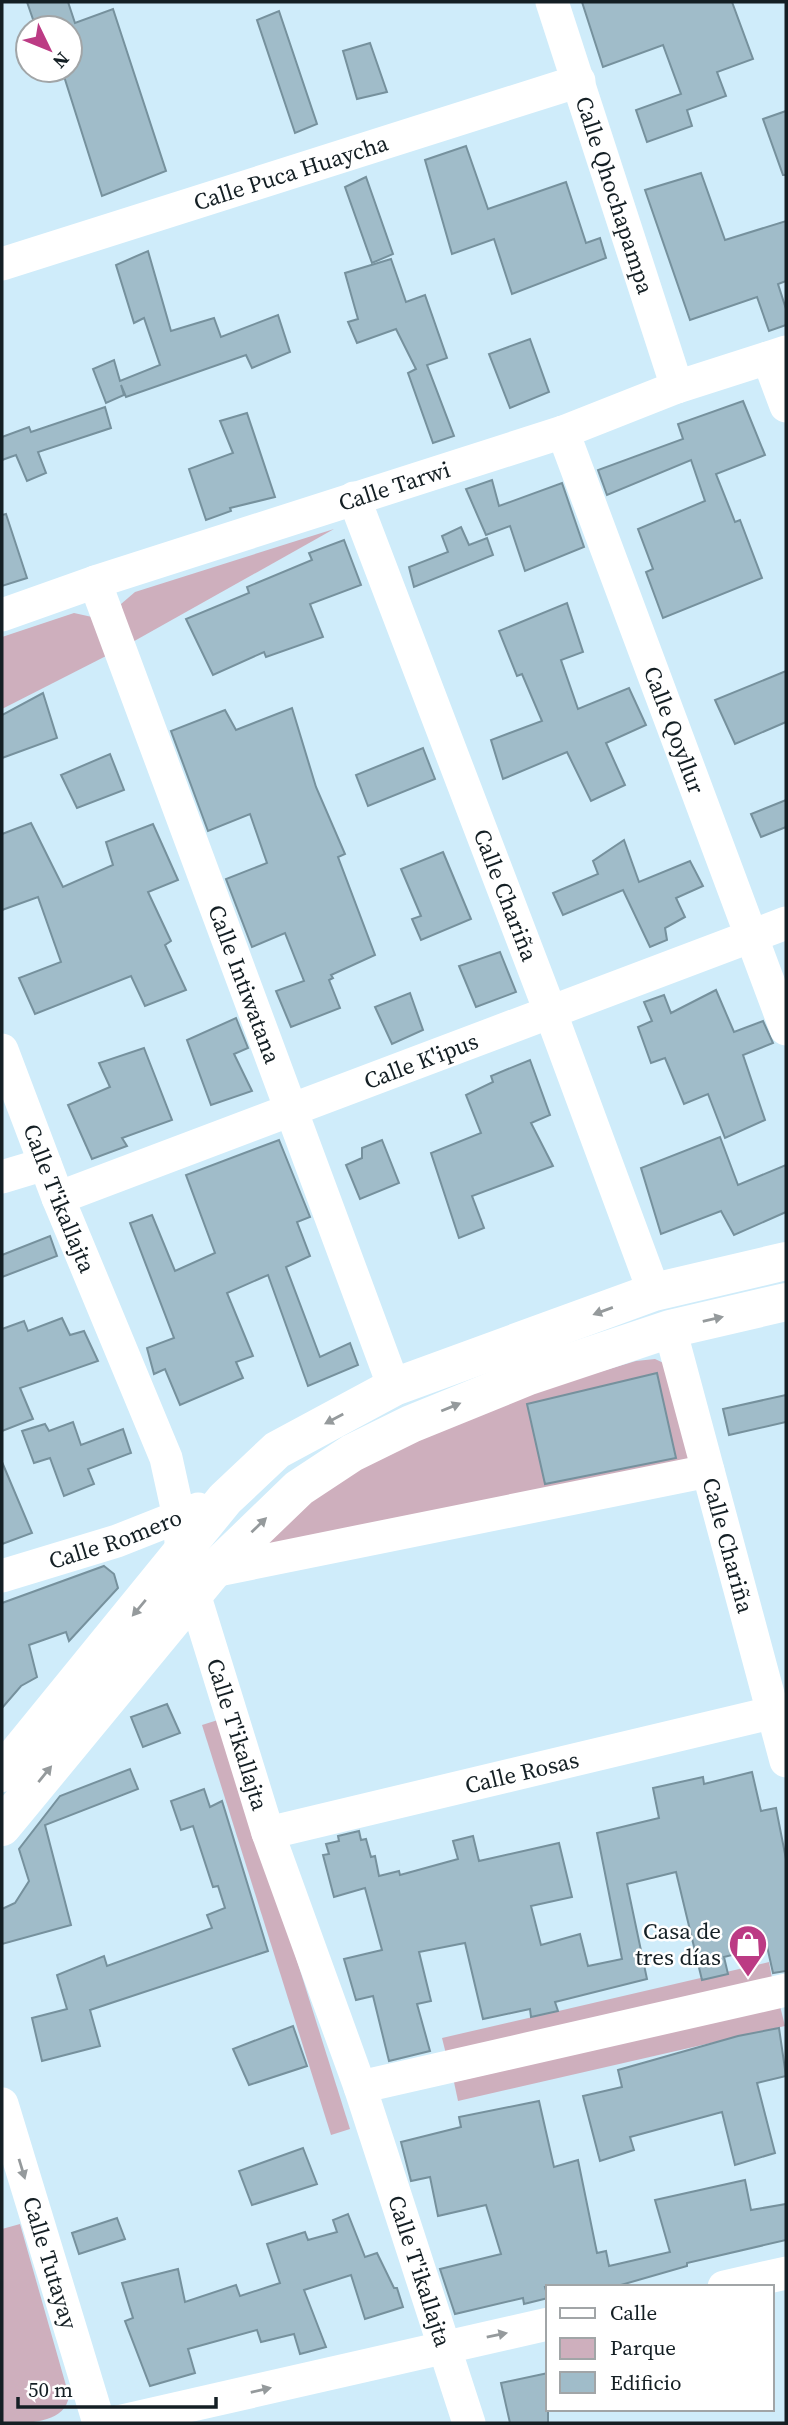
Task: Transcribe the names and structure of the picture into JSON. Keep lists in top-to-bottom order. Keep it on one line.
{"streets":{"street":["Calle Puca Huaycha","Calle Qhochapampa","Calle Tarwi","Calle Qoyllur","Calle Chariña","Calle Intiwatana","Calle K'ipus","Calle T'ikallajta","Calle Romero","Calle Rosas","Calle Tutayay"]},"crossings":[["Calle Puca Huaycha","Calle Qhochapampa"],["Calle Qhochapampa","Calle Tarwi"],["Calle Tarwi","Calle Qoyllur"],["Calle Tarwi","Calle Chariña"],["Calle Tarwi","Calle Intiwatana"],["Calle Qoyllur","Calle K'ipus"],["Calle Chariña","Calle K'ipus"],["Calle Chariña","Calle Rosas"],["Calle Intiwatana","Calle K'ipus"],["Calle K'ipus","Calle T'ikallajta"],["Calle T'ikallajta","Calle Romero"],["Calle T'ikallajta","Calle Rosas"]],"one_way":["Calle Tutayay"],"places":{"shop":["Casa de tres días"]},"legend":["Calle","Parque","Edificio"],"scale_bar":"50 m","north":"bottom right"}
